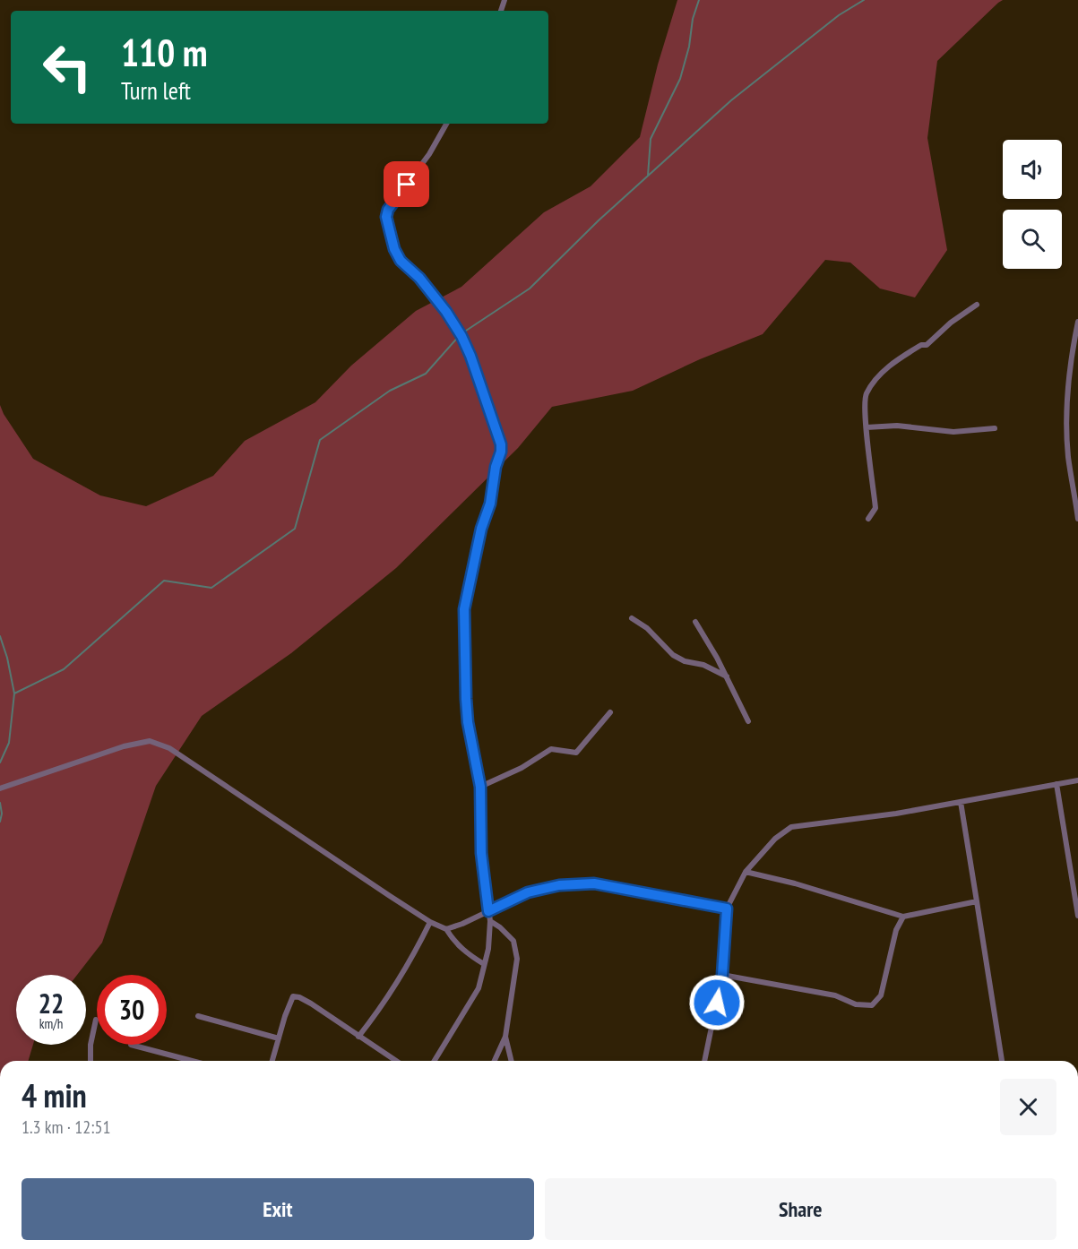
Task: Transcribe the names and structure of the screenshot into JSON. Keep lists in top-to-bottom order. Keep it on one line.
{"page":{"turn":["110 m","Turn left"],"speed":"22 km/h","limit":"30","heading":["4 min","1.3 km · 12:51"],"buttons":["Exit","Share"]}}
